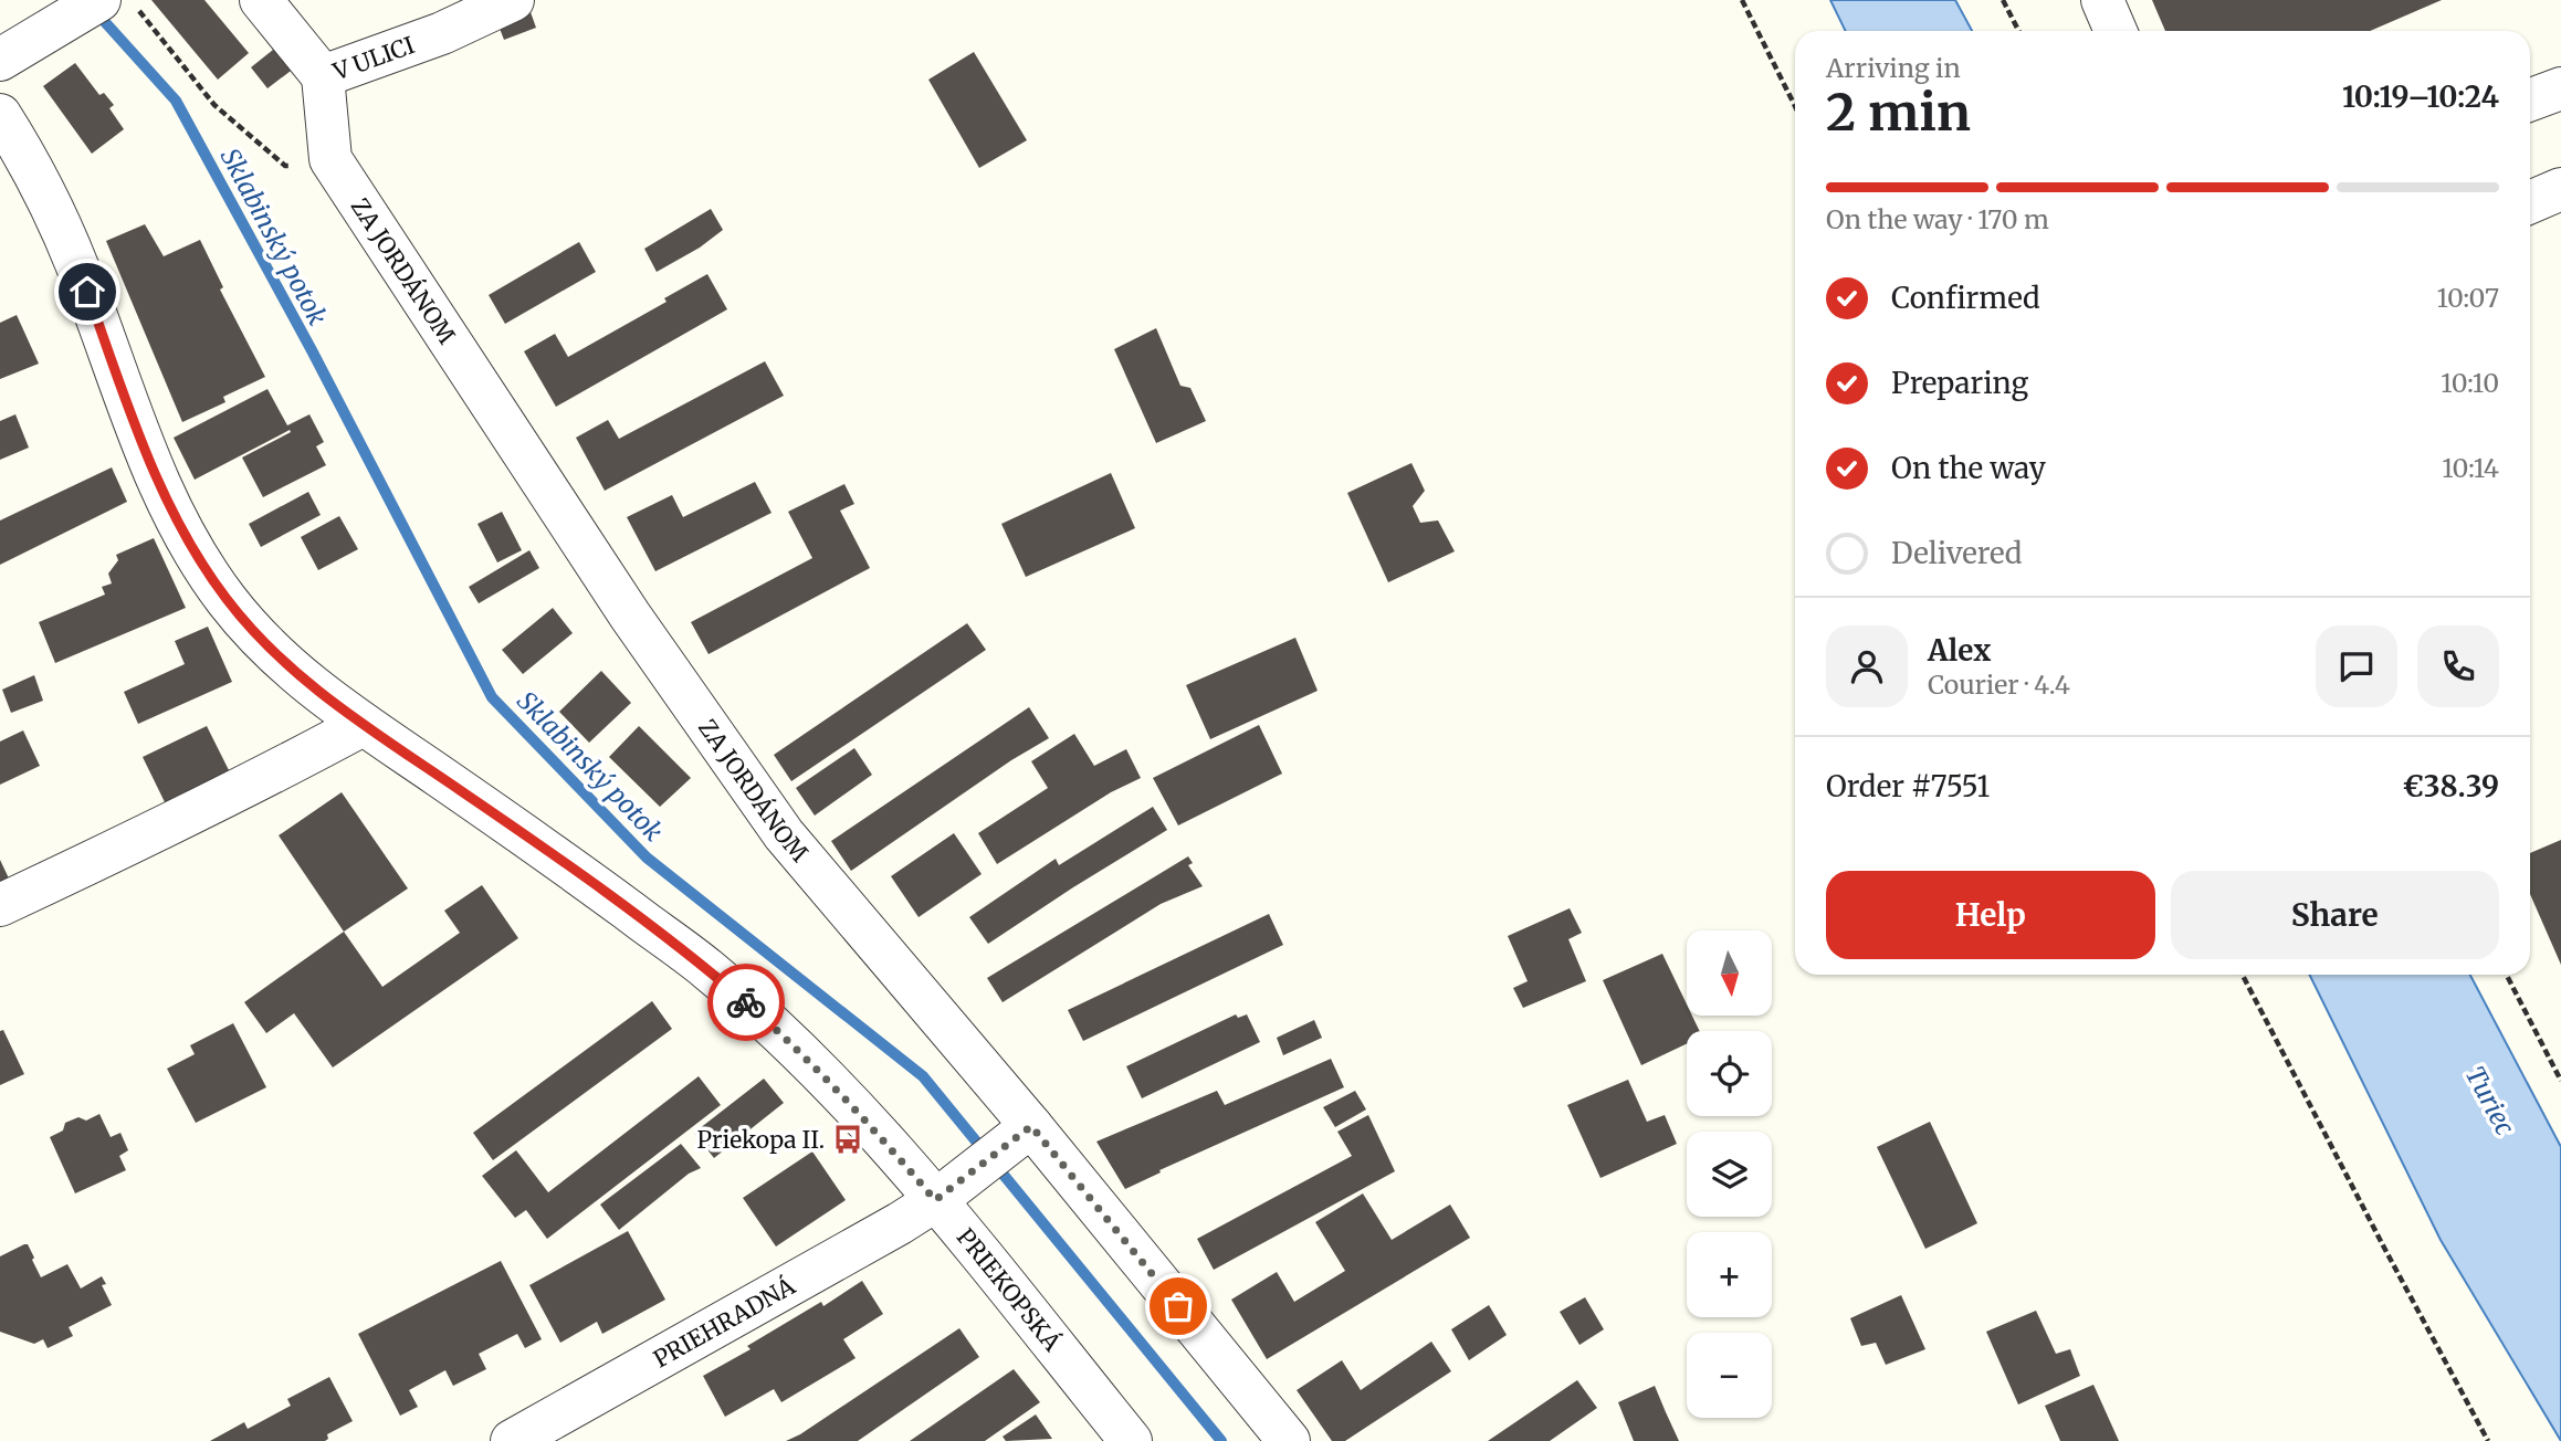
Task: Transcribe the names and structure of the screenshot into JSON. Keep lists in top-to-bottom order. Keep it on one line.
{"streets":{"street":["V ULICI","ZA JORDÁNOM","PRIEKOPSKÁ","PRIEHRADNÁ"]},"crossings":[["V ULICI","ZA JORDÁNOM"],["ZA JORDÁNOM","PRIEHRADNÁ"],["PRIEKOPSKÁ","PRIEHRADNÁ"]],"water":["Sklabinský potok","Turiec"],"places":{"bus stop":["Priekopa II."]},"north":"bottom","page":{"heading":["2 min","Arriving in","10:19–10:24"],"panel":["Alex","Courier · 4.4","Order #7551","€38.39"],"bar":"On the way · 170 m","list":[["Confirmed","10:07"],["Preparing","10:10"],["On the way","10:14"],"Delivered"],"buttons":["Help","Share"],"map_buttons":["+","−"]}}
